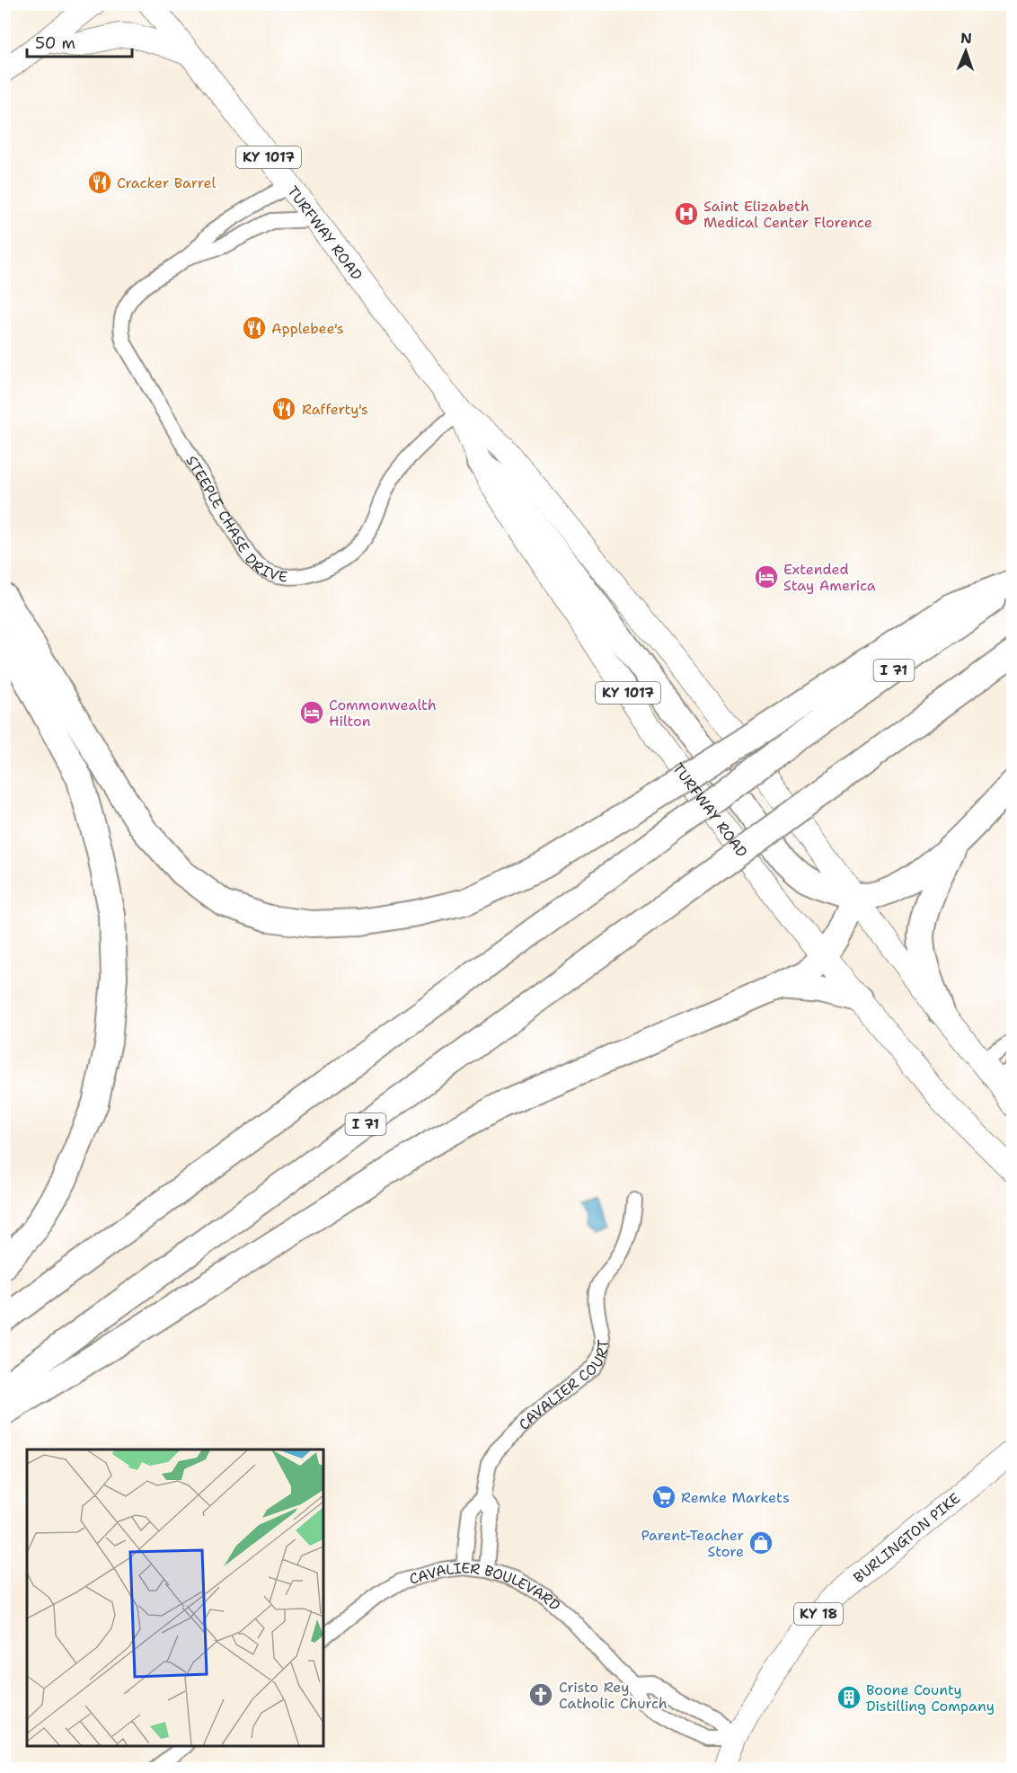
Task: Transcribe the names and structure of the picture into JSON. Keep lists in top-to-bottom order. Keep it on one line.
{"streets":{"highway":["I 71"],"main road":["KY 1017","TURFWAY ROAD","BURLINGTON PIKE","KY 18"],"street":["STEEPLE CHASE DRIVE","CAVALIER COURT","CAVALIER BOULEVARD"]},"crossings":[["TURFWAY ROAD","STEEPLE CHASE DRIVE"],["CAVALIER COURT","CAVALIER BOULEVARD"],["BURLINGTON PIKE","CAVALIER BOULEVARD"]],"places":{"restaurant":["Cracker Barrel","Applebee's","Rafferty's"],"hospital":["Saint Elizabeth Medical Center Florence"],"hotel":["Extended Stay America","Commonwealth Hilton"],"supermarket":["Remke Markets"],"shop":["Parent-Teacher Store"],"church":["Cristo Rey Catholic Church"],"building":["Boone County Distilling Company"]},"scale_bar":"50 m","north":"top"}
